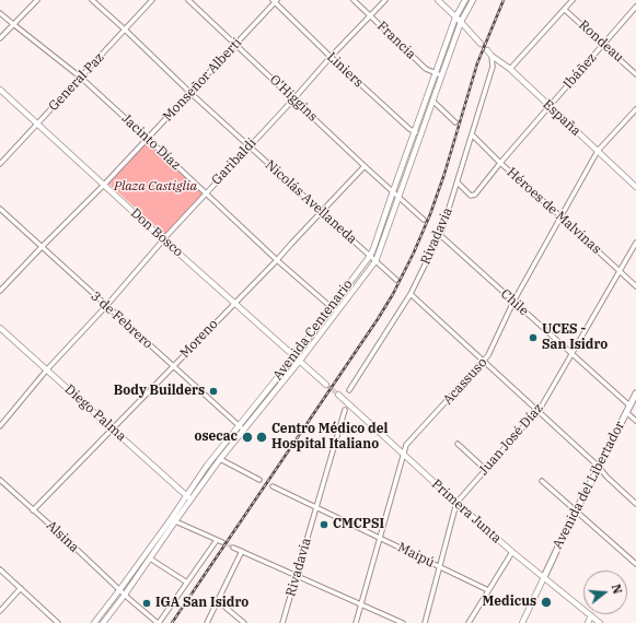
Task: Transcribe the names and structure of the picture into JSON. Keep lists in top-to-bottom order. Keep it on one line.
{"streets":{"main road":["España","Don Bosco","Avenida Centenario","Diego Palma","Avenida del Libertador","Primera Junta"],"street":["Francia","Rondeau","Liniers","Ibáñez","Monseñor Alberti","General Paz","O'Higgins","Jacinto Díaz","Garibaldi","Nicolás Avellaneda","Héroes de Malvinas","Rivadavia","Chile","3 de Febrero","Moreno","Acassuso","Juan José Díaz","Alsina","Maipú"]},"crossings":[["Francia","Garibaldi"],["Francia","Avenida Centenario"],["Rondeau","Ibáñez"],["Liniers","Monseñor Alberti"],["Liniers","Garibaldi"],["Liniers","Avenida Centenario"],["Ibáñez","España"],["Ibáñez","Héroes de Malvinas"],["Ibáñez","Rivadavia"],["Monseñor Alberti","O'Higgins"],["Monseñor Alberti","Jacinto Díaz"],["Monseñor Alberti","Nicolás Avellaneda"],["Monseñor Alberti","Don Bosco"],["Monseñor Alberti","3 de Febrero"],["General Paz","Jacinto Díaz"],["General Paz","Nicolás Avellaneda"],["General Paz","Don Bosco"],["O'Higgins","Garibaldi"],["O'Higgins","Avenida Centenario"],["O'Higgins","Moreno"],["España","Rivadavia"],["España","Acassuso"],["Jacinto Díaz","Garibaldi"],["Jacinto Díaz","Avenida Centenario"],["Jacinto Díaz","Moreno"],["Garibaldi","Nicolás Avellaneda"],["Garibaldi","Don Bosco"],["Garibaldi","3 de Febrero"],["Garibaldi","Diego Palma"],["Nicolás Avellaneda","Avenida Centenario"],["Nicolás Avellaneda","Moreno"],["Héroes de Malvinas","Rivadavia"],["Héroes de Malvinas","Acassuso"],["Héroes de Malvinas","Juan José Díaz"],["Don Bosco","Avenida Centenario"],["Don Bosco","Moreno"],["Rivadavia","Chile"],["Rivadavia","Maipú"],["Chile","Acassuso"],["Chile","Juan José Díaz"],["Chile","Avenida del Libertador"],["3 de Febrero","Avenida Centenario"],["3 de Febrero","Moreno"],["Avenida Centenario","Diego Palma"],["Avenida Centenario","Alsina"],["Moreno","Diego Palma"],["Moreno","Alsina"],["Acassuso","Primera Junta"],["Acassuso","Maipú"],["Juan José Díaz","Primera Junta"],["Juan José Díaz","Maipú"],["Avenida del Libertador","Primera Junta"]],"parks":["Plaza Castiglia"],"places":["UCES - San Isidro","Body Builders","osecac","Centro Médico del Hospital Italiano","CMCPSI","Medicus","IGA San Isidro"],"north":"right"}
